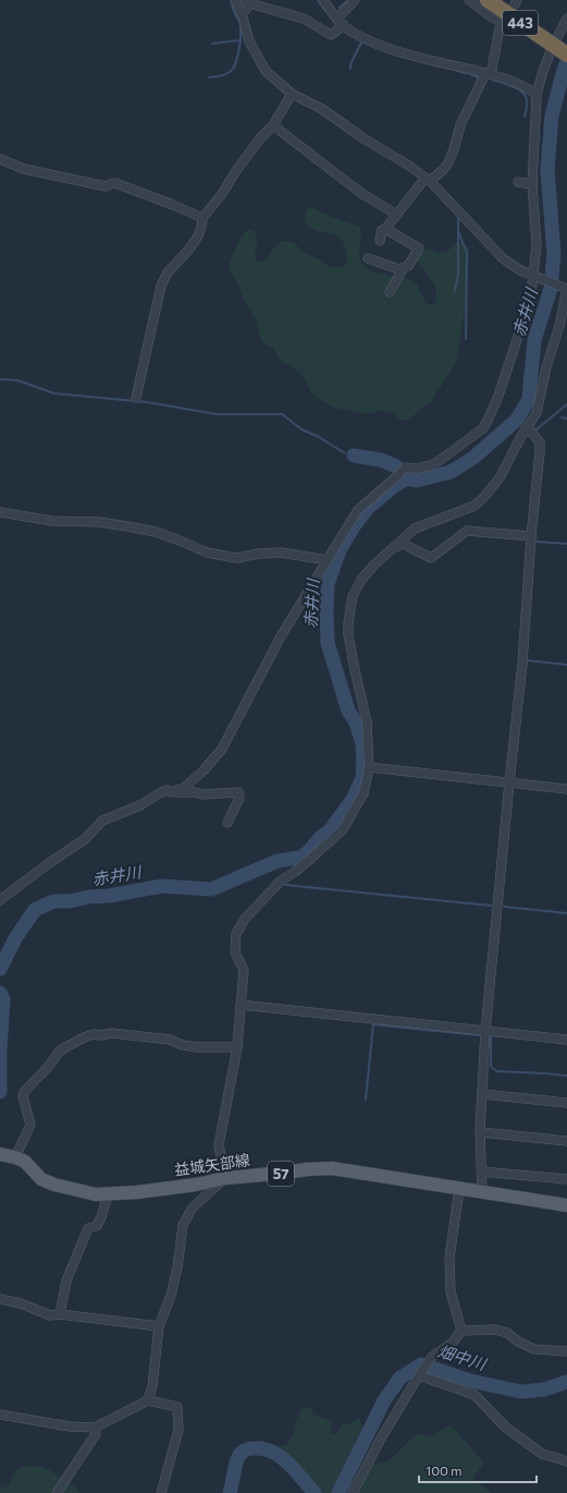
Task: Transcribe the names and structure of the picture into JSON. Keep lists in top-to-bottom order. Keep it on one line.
{"streets":{"highway":["443"],"main road":["益城矢部線","57"]},"water":["赤井川","畑中川"],"scale_bar":"100 m"}
